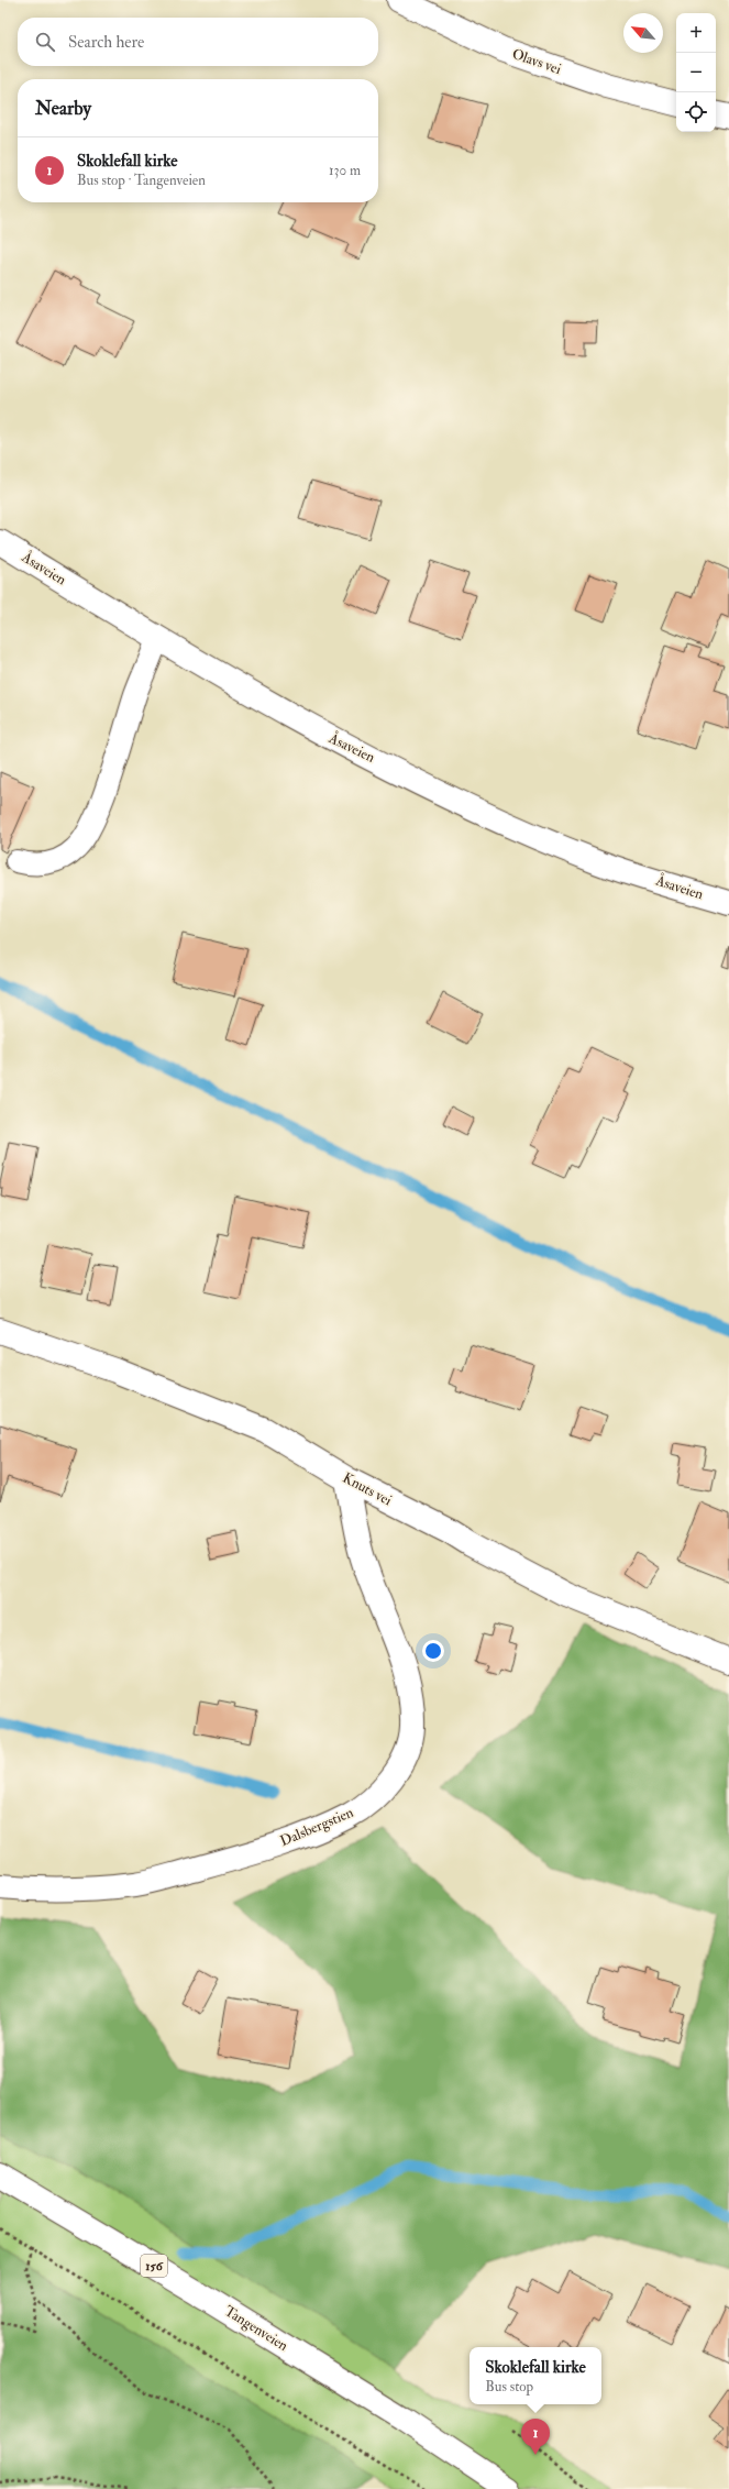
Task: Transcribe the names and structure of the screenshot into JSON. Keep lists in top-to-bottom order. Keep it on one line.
{"streets":{"street":["Olavs vei","Åsaveien","Knuts vei","Dalsbergstien","156","Tangenveien"]},"crossings":[["Knuts vei","Dalsbergstien"]],"north":"top left","page":{"map_buttons":["+","−"],"search":"Search here","heading":"Nearby","list":[{"mark":"1","name":"Skoklefall kirke","note":"Bus stop · Tangenveien","value":"130 m"}],"popup":["Skoklefall kirke","Bus stop"],"pins":"1"}}
